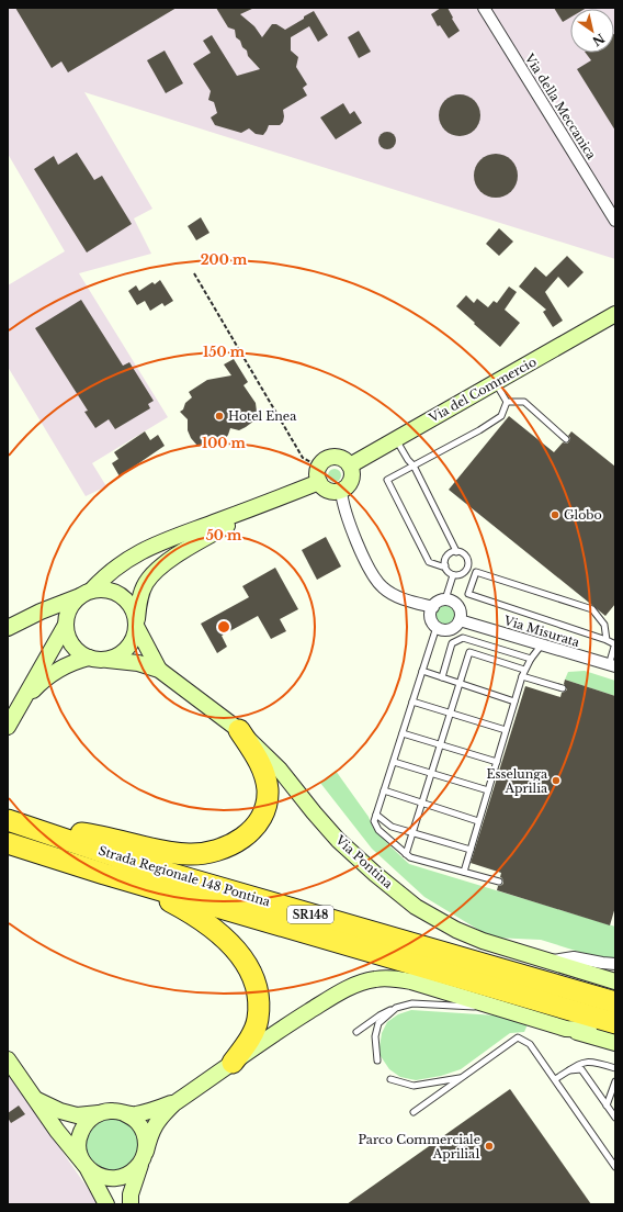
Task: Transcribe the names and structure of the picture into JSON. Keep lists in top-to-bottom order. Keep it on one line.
{"streets":{"highway":["Strada Regionale 148 Pontina","SR148"],"street":["Via della Meccanica","Via del Commercio","Via Misurata","Via Pontina"]},"places":["Hotel Enea","Globo","Esselunga Aprilia","Parco Commerciale Aprilia1"],"north":"bottom right","rings":["200 m","150 m","100 m","50 m"]}
